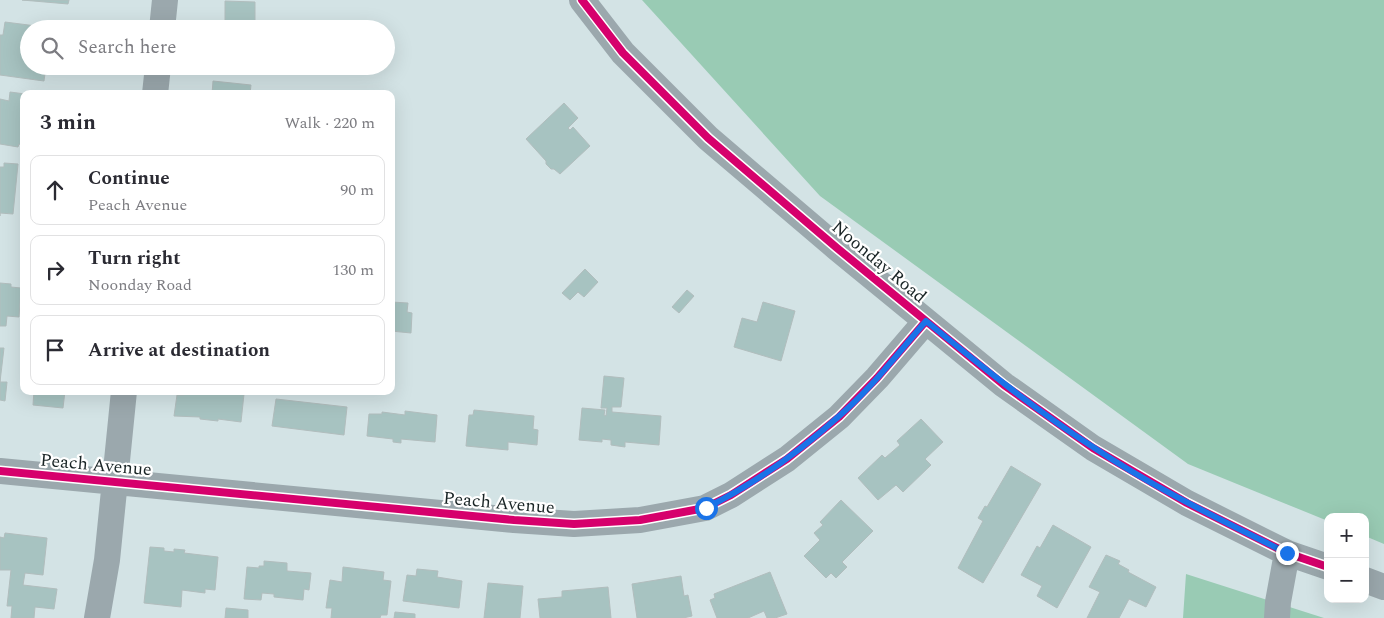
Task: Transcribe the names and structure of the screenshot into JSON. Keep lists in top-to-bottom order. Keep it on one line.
{"streets":{"street":["Noonday Road","Peach Avenue"]},"crossings":[["Noonday Road","Peach Avenue"]],"page":{"search":"Search here","heading":["3 min","Walk · 220 m"],"list":[["Continue","Peach Avenue","90 m"],["Turn right","Noonday Road","130 m"],"Arrive at destination"],"map_buttons":["+","−"]}}
